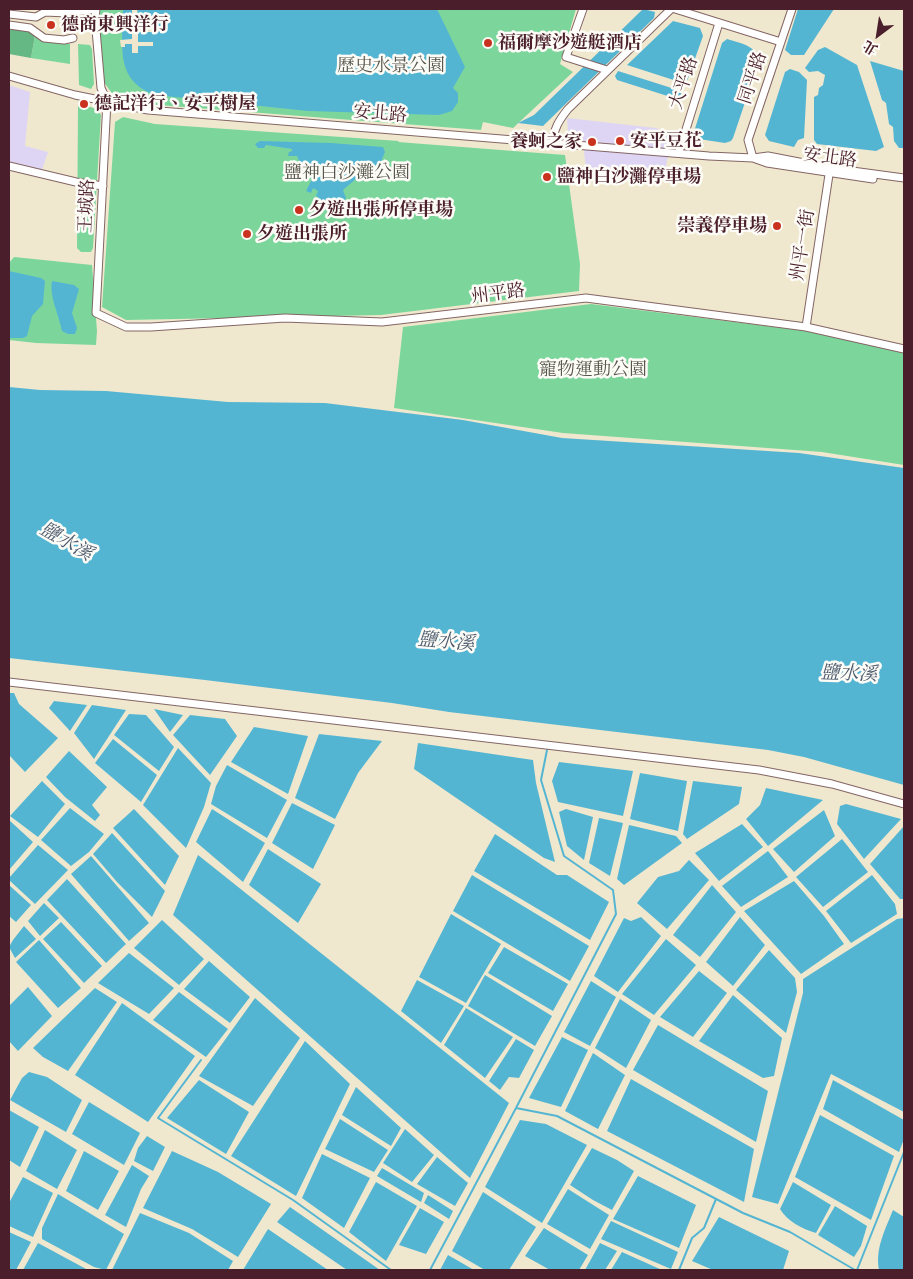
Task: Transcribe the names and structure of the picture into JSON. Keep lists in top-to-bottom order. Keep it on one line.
{"streets":{"street":["同平路","大平路","安北路","王城路","州平一街","州平路"]},"crossings":[["同平路","安北路"],["大平路","安北路"],["安北路","王城路"],["安北路","州平一街"],["王城路","州平路"],["州平一街","州平路"]],"water":["鹽水溪"],"parks":["歷史水景公園","鹽神白沙灘公園","寵物運動公園"],"places":["德商東興洋行","福爾摩沙遊艇酒店","德記洋行、安平樹屋","安平豆花","養蚵之家","鹽神白沙灘停車場","夕遊出張所停車場","崇義停車場","夕遊出張所"],"north":"bottom left"}
